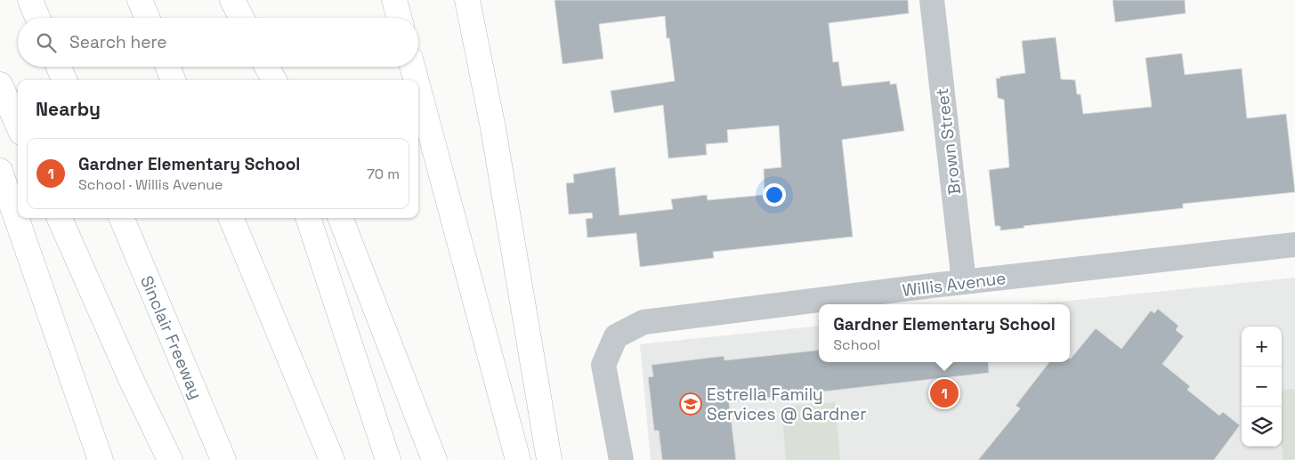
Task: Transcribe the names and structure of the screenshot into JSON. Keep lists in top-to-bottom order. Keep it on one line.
{"streets":{"highway":["Sinclair Freeway"],"street":["Brown Street","Willis Avenue"]},"crossings":[["Brown Street","Willis Avenue"]],"places":{"school or university":["Estrella Family Services @ Gardner"]},"page":{"search":"Search here","heading":"Nearby","list":[{"mark":"1","name":"Gardner Elementary School","note":"School · Willis Avenue","value":"70 m"}],"popup":["Gardner Elementary School","School"],"map_buttons":["+","−"],"pins":"1"}}
